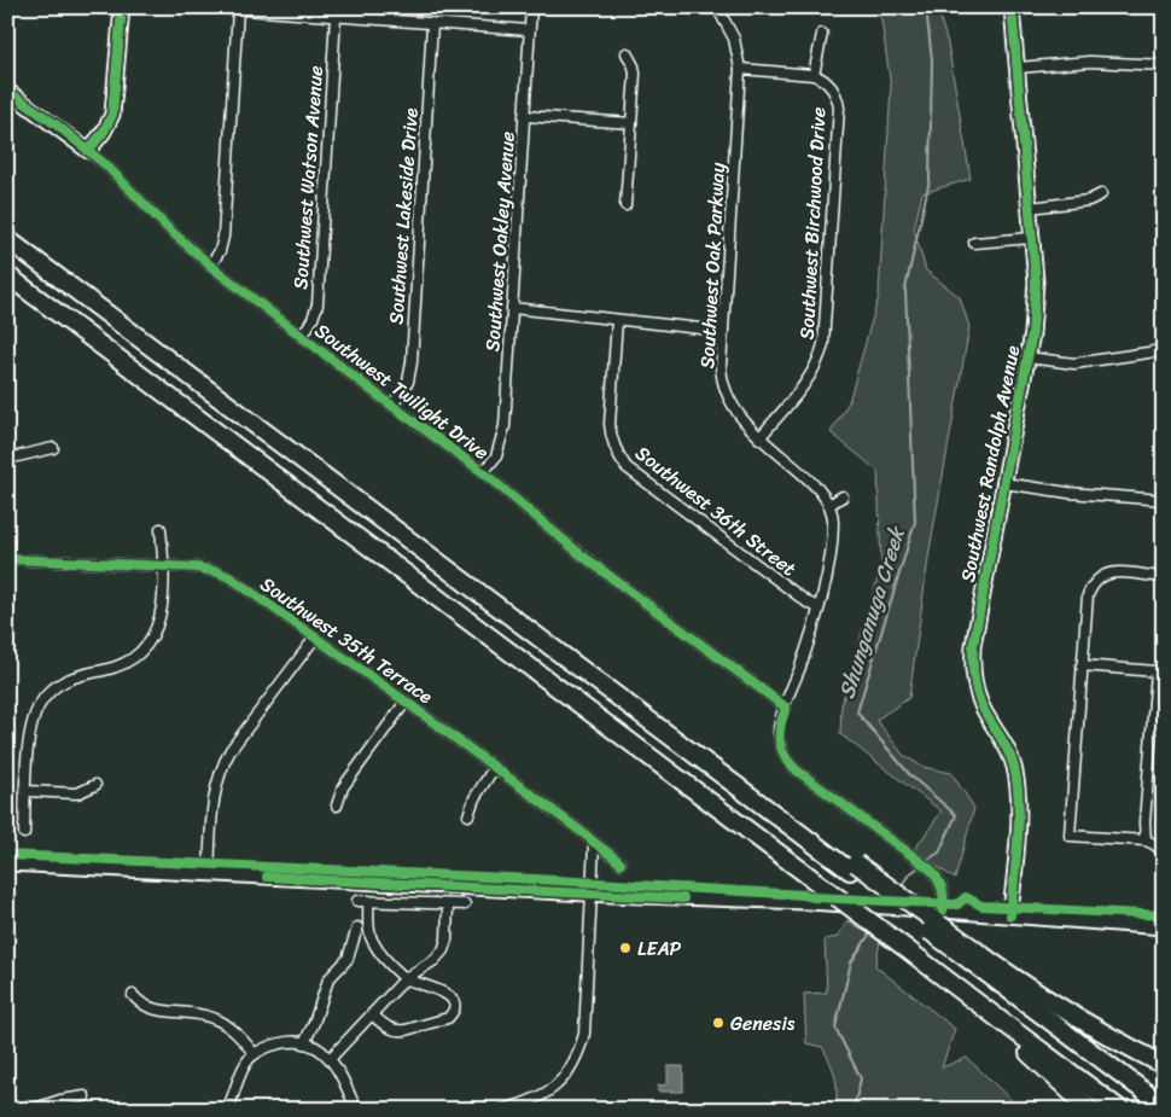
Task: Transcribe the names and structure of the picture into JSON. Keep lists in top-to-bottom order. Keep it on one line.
{"streets":{"street":["Southwest Watson Avenue","Southwest Lakeside Drive","Southwest Birchwood Drive","Southwest Oakley Avenue","Southwest Oak Parkway","Southwest Twilight Drive","Southwest Randolph Avenue","Southwest 36th Street","Southwest 35th Terrace"]},"crossings":[["Southwest Watson Avenue","Southwest Twilight Drive"],["Southwest Lakeside Drive","Southwest Twilight Drive"],["Southwest Birchwood Drive","Southwest Oak Parkway"],["Southwest Oakley Avenue","Southwest Twilight Drive"]],"water":["Shunganuga Creek"],"places":["LEAP","Genesis"]}
